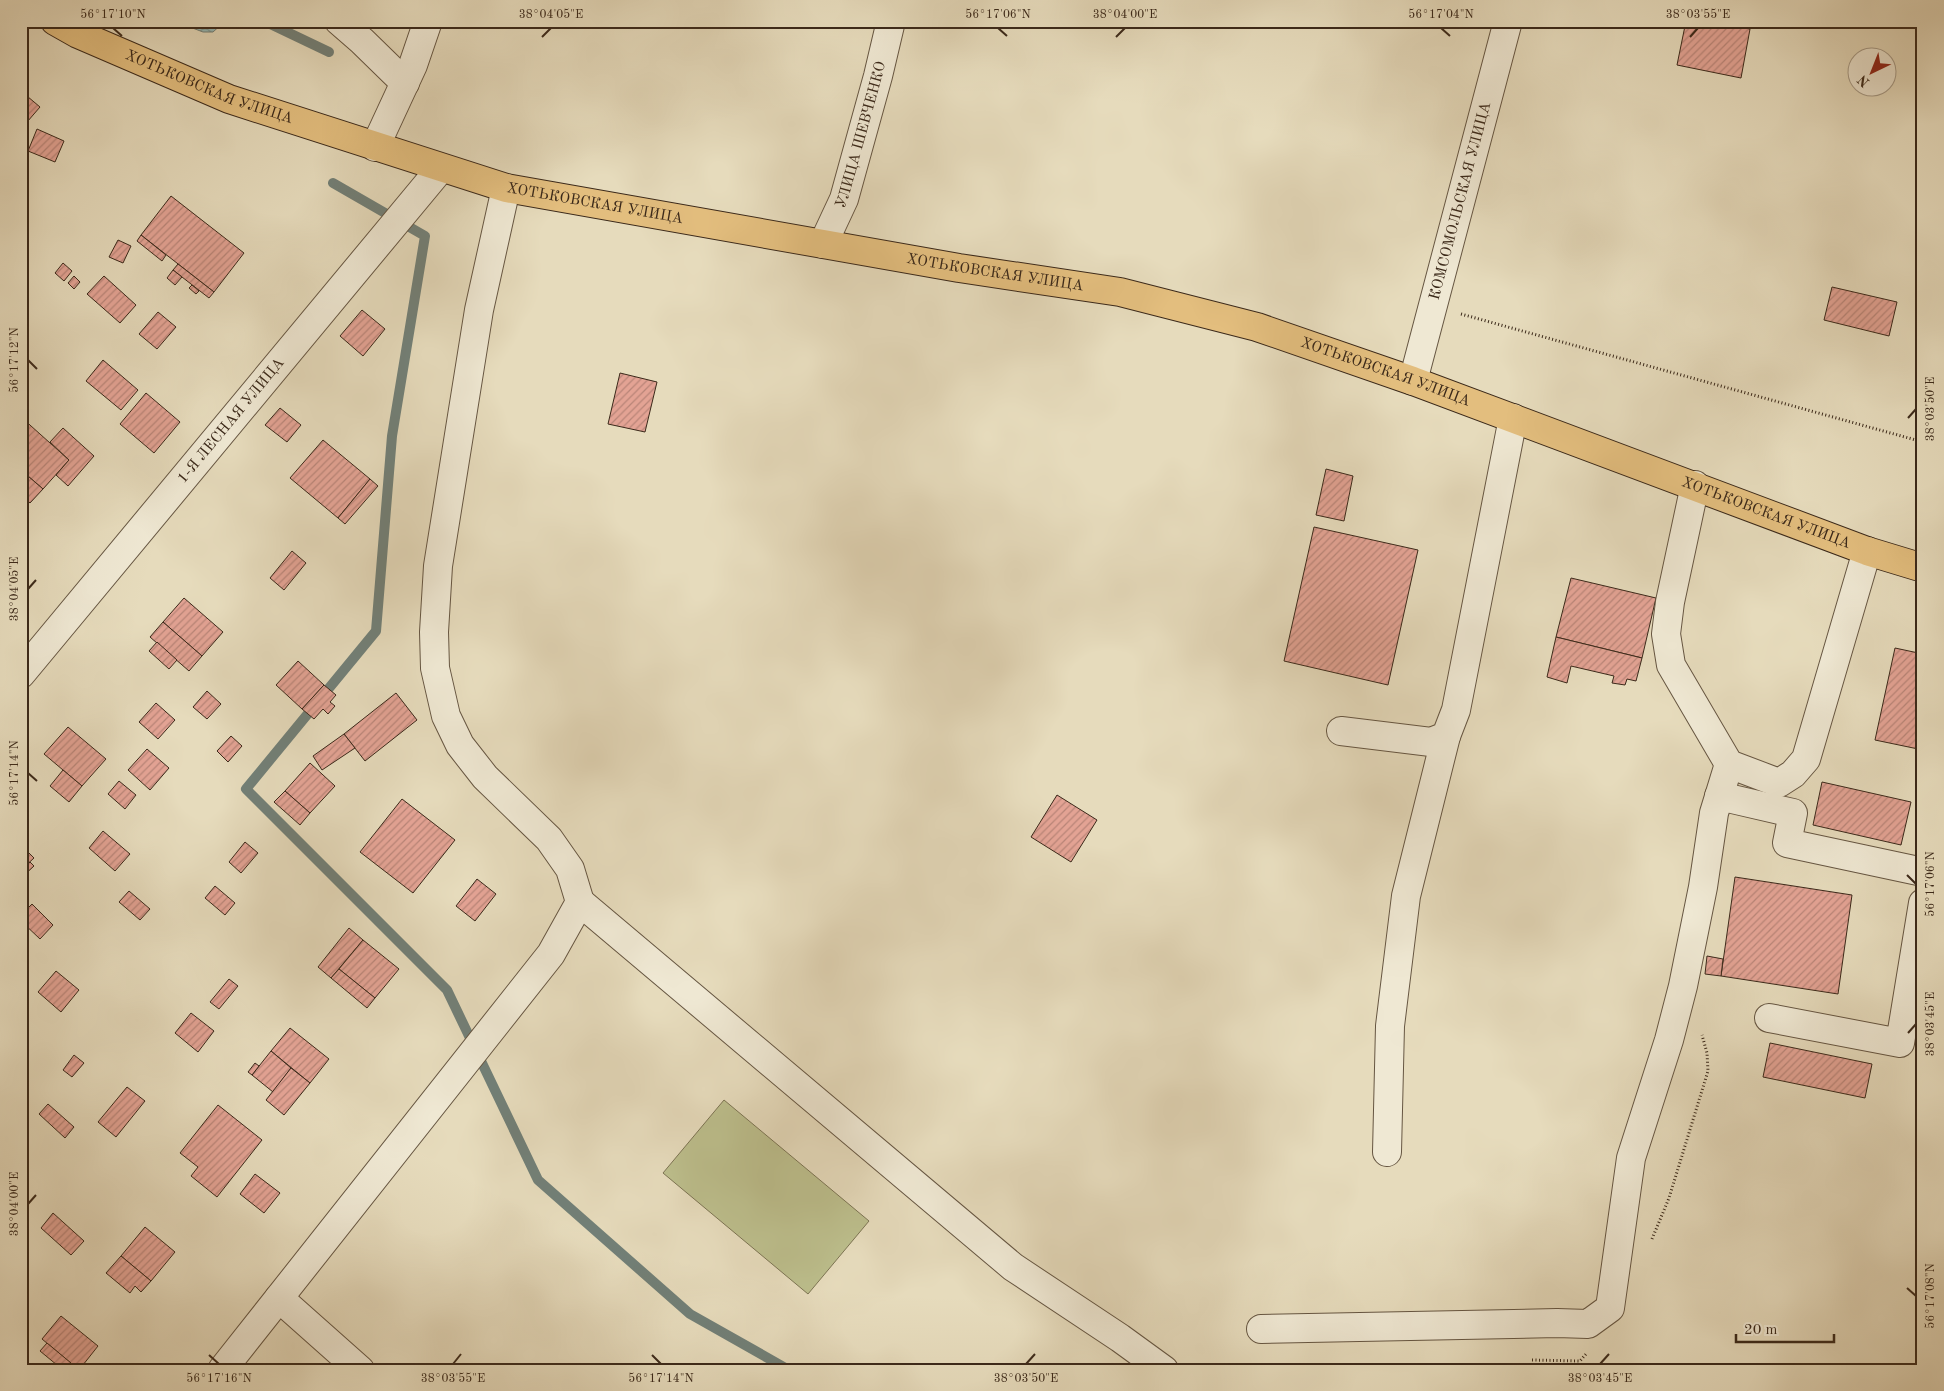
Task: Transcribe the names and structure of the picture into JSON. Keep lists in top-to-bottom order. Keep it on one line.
{"streets":{"main road":["ХОТЬКОВСКАЯ УЛИЦА"],"street":["УЛИЦА ШЕВЧЕНКО","КОМСОМОЛЬСКАЯ УЛИЦА","1-Я ЛЕСНАЯ УЛИЦА"]},"crossings":[["ХОТЬКОВСКАЯ УЛИЦА","УЛИЦА ШЕВЧЕНКО"],["ХОТЬКОВСКАЯ УЛИЦА","КОМСОМОЛЬСКАЯ УЛИЦА"],["ХОТЬКОВСКАЯ УЛИЦА","1-Я ЛЕСНАЯ УЛИЦА"]],"scale_bar":"20 m","north":"bottom left","coordinates":["56°17'10\"N","38°04'05\"E","56°17'06\"N","38°04'00\"E","56°17'04\"N","38°03'55\"E","56°17'12\"N","38°03'50\"E","56°17'14\"N","38°03'45\"E","56°17'08\"N","56°17'16\"N"]}
